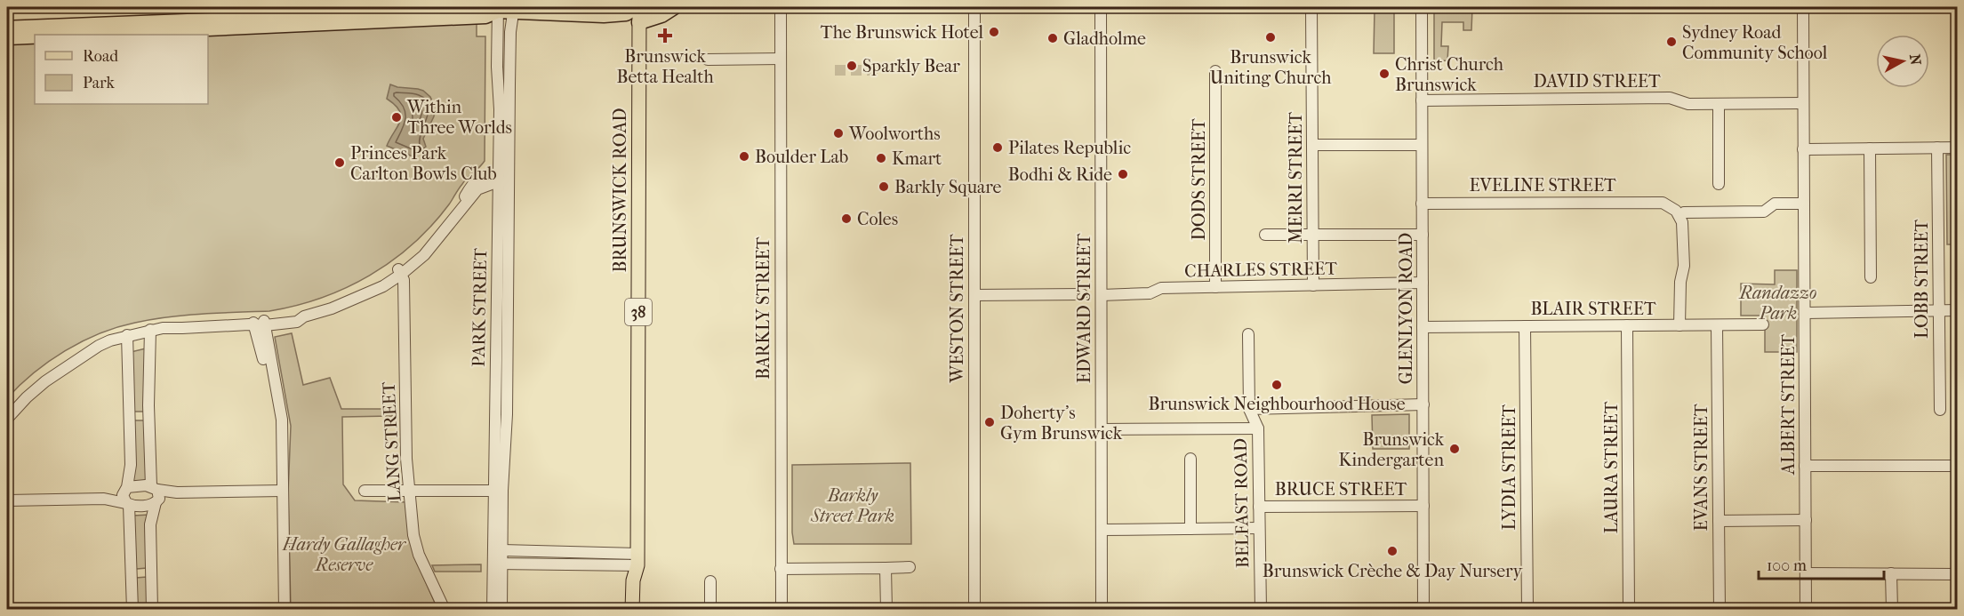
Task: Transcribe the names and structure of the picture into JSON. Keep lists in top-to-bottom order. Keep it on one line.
{"streets":{"main road":["BRUNSWICK ROAD","38"],"street":["DAVID STREET","MERRI STREET","DODS STREET","EVELINE STREET","CHARLES STREET","LOBB STREET","PARK STREET","BARKLY STREET","WESTON STREET","EDWARD STREET","GLENLYON ROAD","BLAIR STREET","ALBERT STREET","LANG STREET","LYDIA STREET","LAURA STREET","EVANS STREET","BRUCE STREET","BELFAST ROAD"]},"crossings":[["DAVID STREET","GLENLYON ROAD"],["DAVID STREET","ALBERT STREET"],["MERRI STREET","CHARLES STREET"],["DODS STREET","CHARLES STREET"],["EVELINE STREET","GLENLYON ROAD"],["CHARLES STREET","EDWARD STREET"],["CHARLES STREET","GLENLYON ROAD"],["GLENLYON ROAD","BLAIR STREET"],["GLENLYON ROAD","BRUCE STREET"],["BLAIR STREET","LYDIA STREET"],["BLAIR STREET","LAURA STREET"],["BLAIR STREET","EVANS STREET"],["BRUCE STREET","BELFAST ROAD"]],"parks":["Randazzo Park","Barkly Street Park","Hardy Gallagher Reserve"],"places":{"other":["The Brunswick Hotel","Brunswick Uniting Church","Gladholme","Sydney Road Community School","Sparkly Bear","Christ Church Brunswick","Within Three Worlds","Woolworths","Pilates Republic","Boulder Lab","Kmart","Princes Park Carlton Bowls Club","Bodhi & Ride","Barkly Square","Coles","Brunswick Neighbourhood House","Doherty's Gym Brunswick","Brunswick Kindergarten","Brunswick Crèche & Day Nursery"],"health":["Brunswick Betta Health"]},"legend":["Road","Park"],"scale_bar":"100 m","north":"right"}
